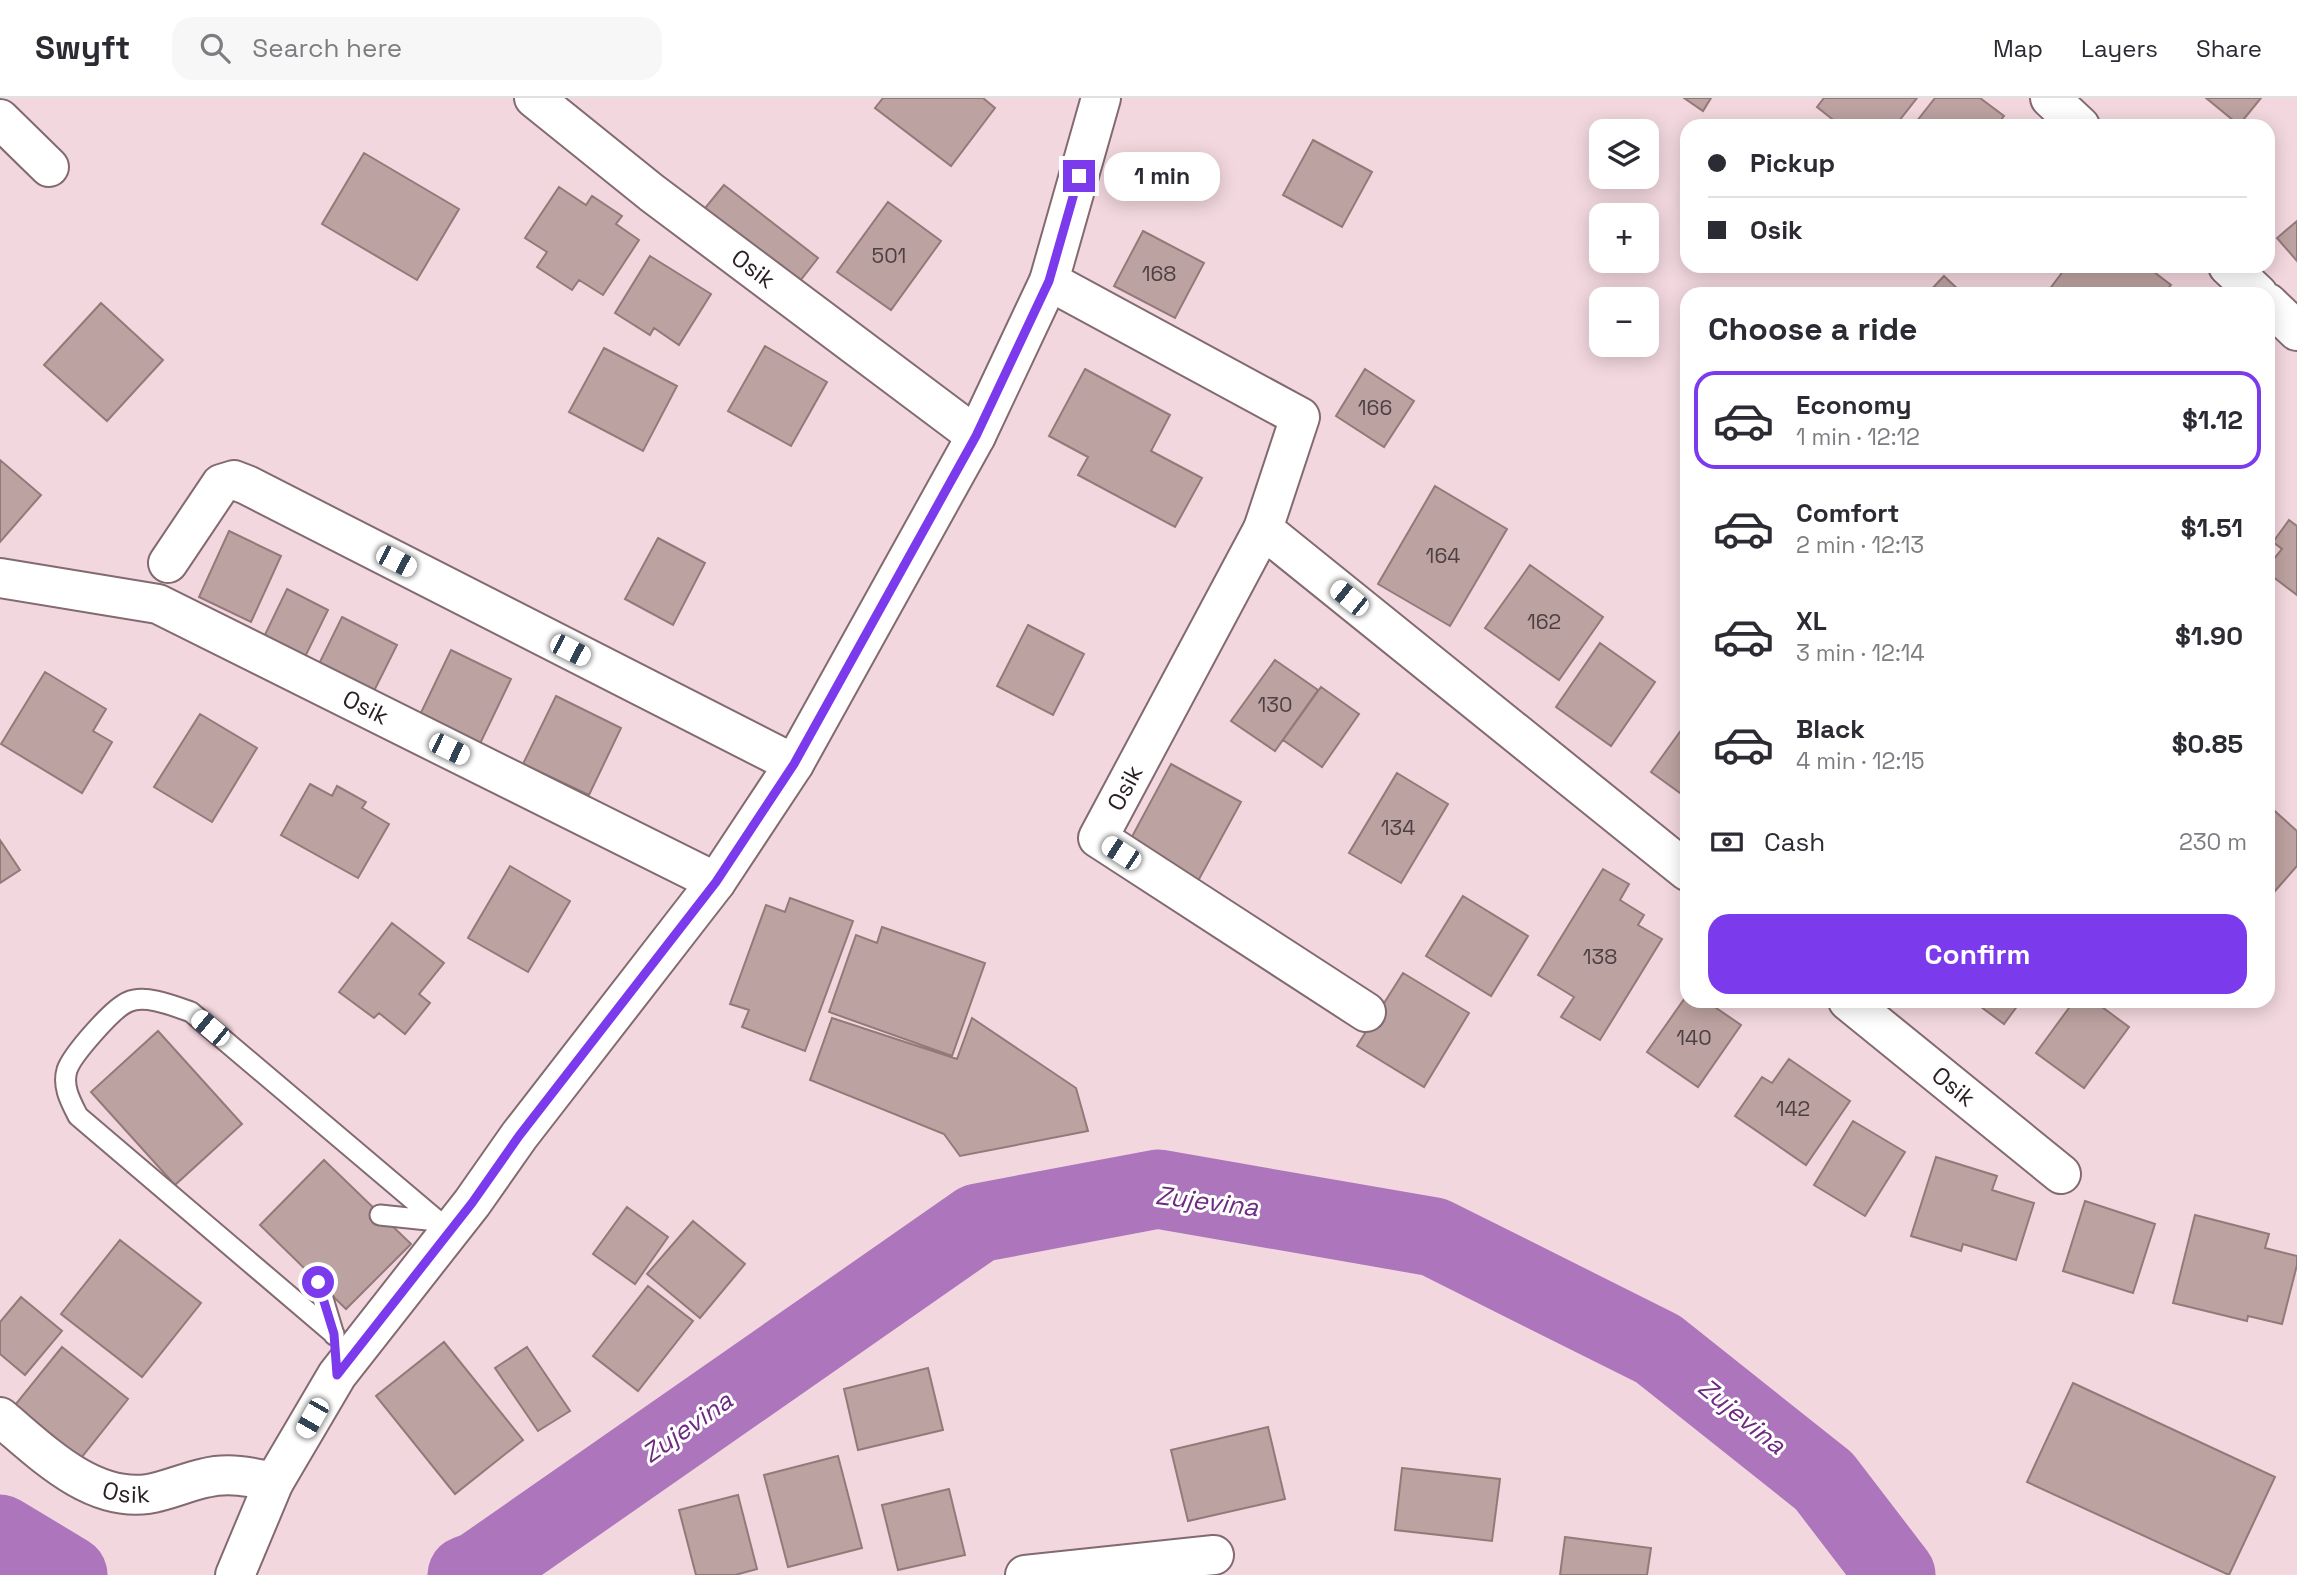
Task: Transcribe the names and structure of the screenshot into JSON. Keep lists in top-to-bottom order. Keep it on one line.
{"streets":{"street":["Osik"]},"water":["Zujevina"],"house_numbers":["501","168","166","164","162","130","134","138","140","142"],"page":{"header":"Swyft","search":"Search here","nav":["Map","Layers","Share"],"map_buttons":["+","−"],"banner":["Pickup","Osik"],"bubble":"1 min","heading":"Choose a ride","list":[{"name":"Economy","note":"1 min · 12:12","value":"$1.12"},{"name":"Comfort","note":"2 min · 12:13","value":"$1.51"},{"name":"XL","note":"3 min · 12:14","value":"$1.90"},{"name":"Black","note":"4 min · 12:15","value":"$0.85"}],"pay":["Cash","230 m"],"buttons":"Confirm"}}
